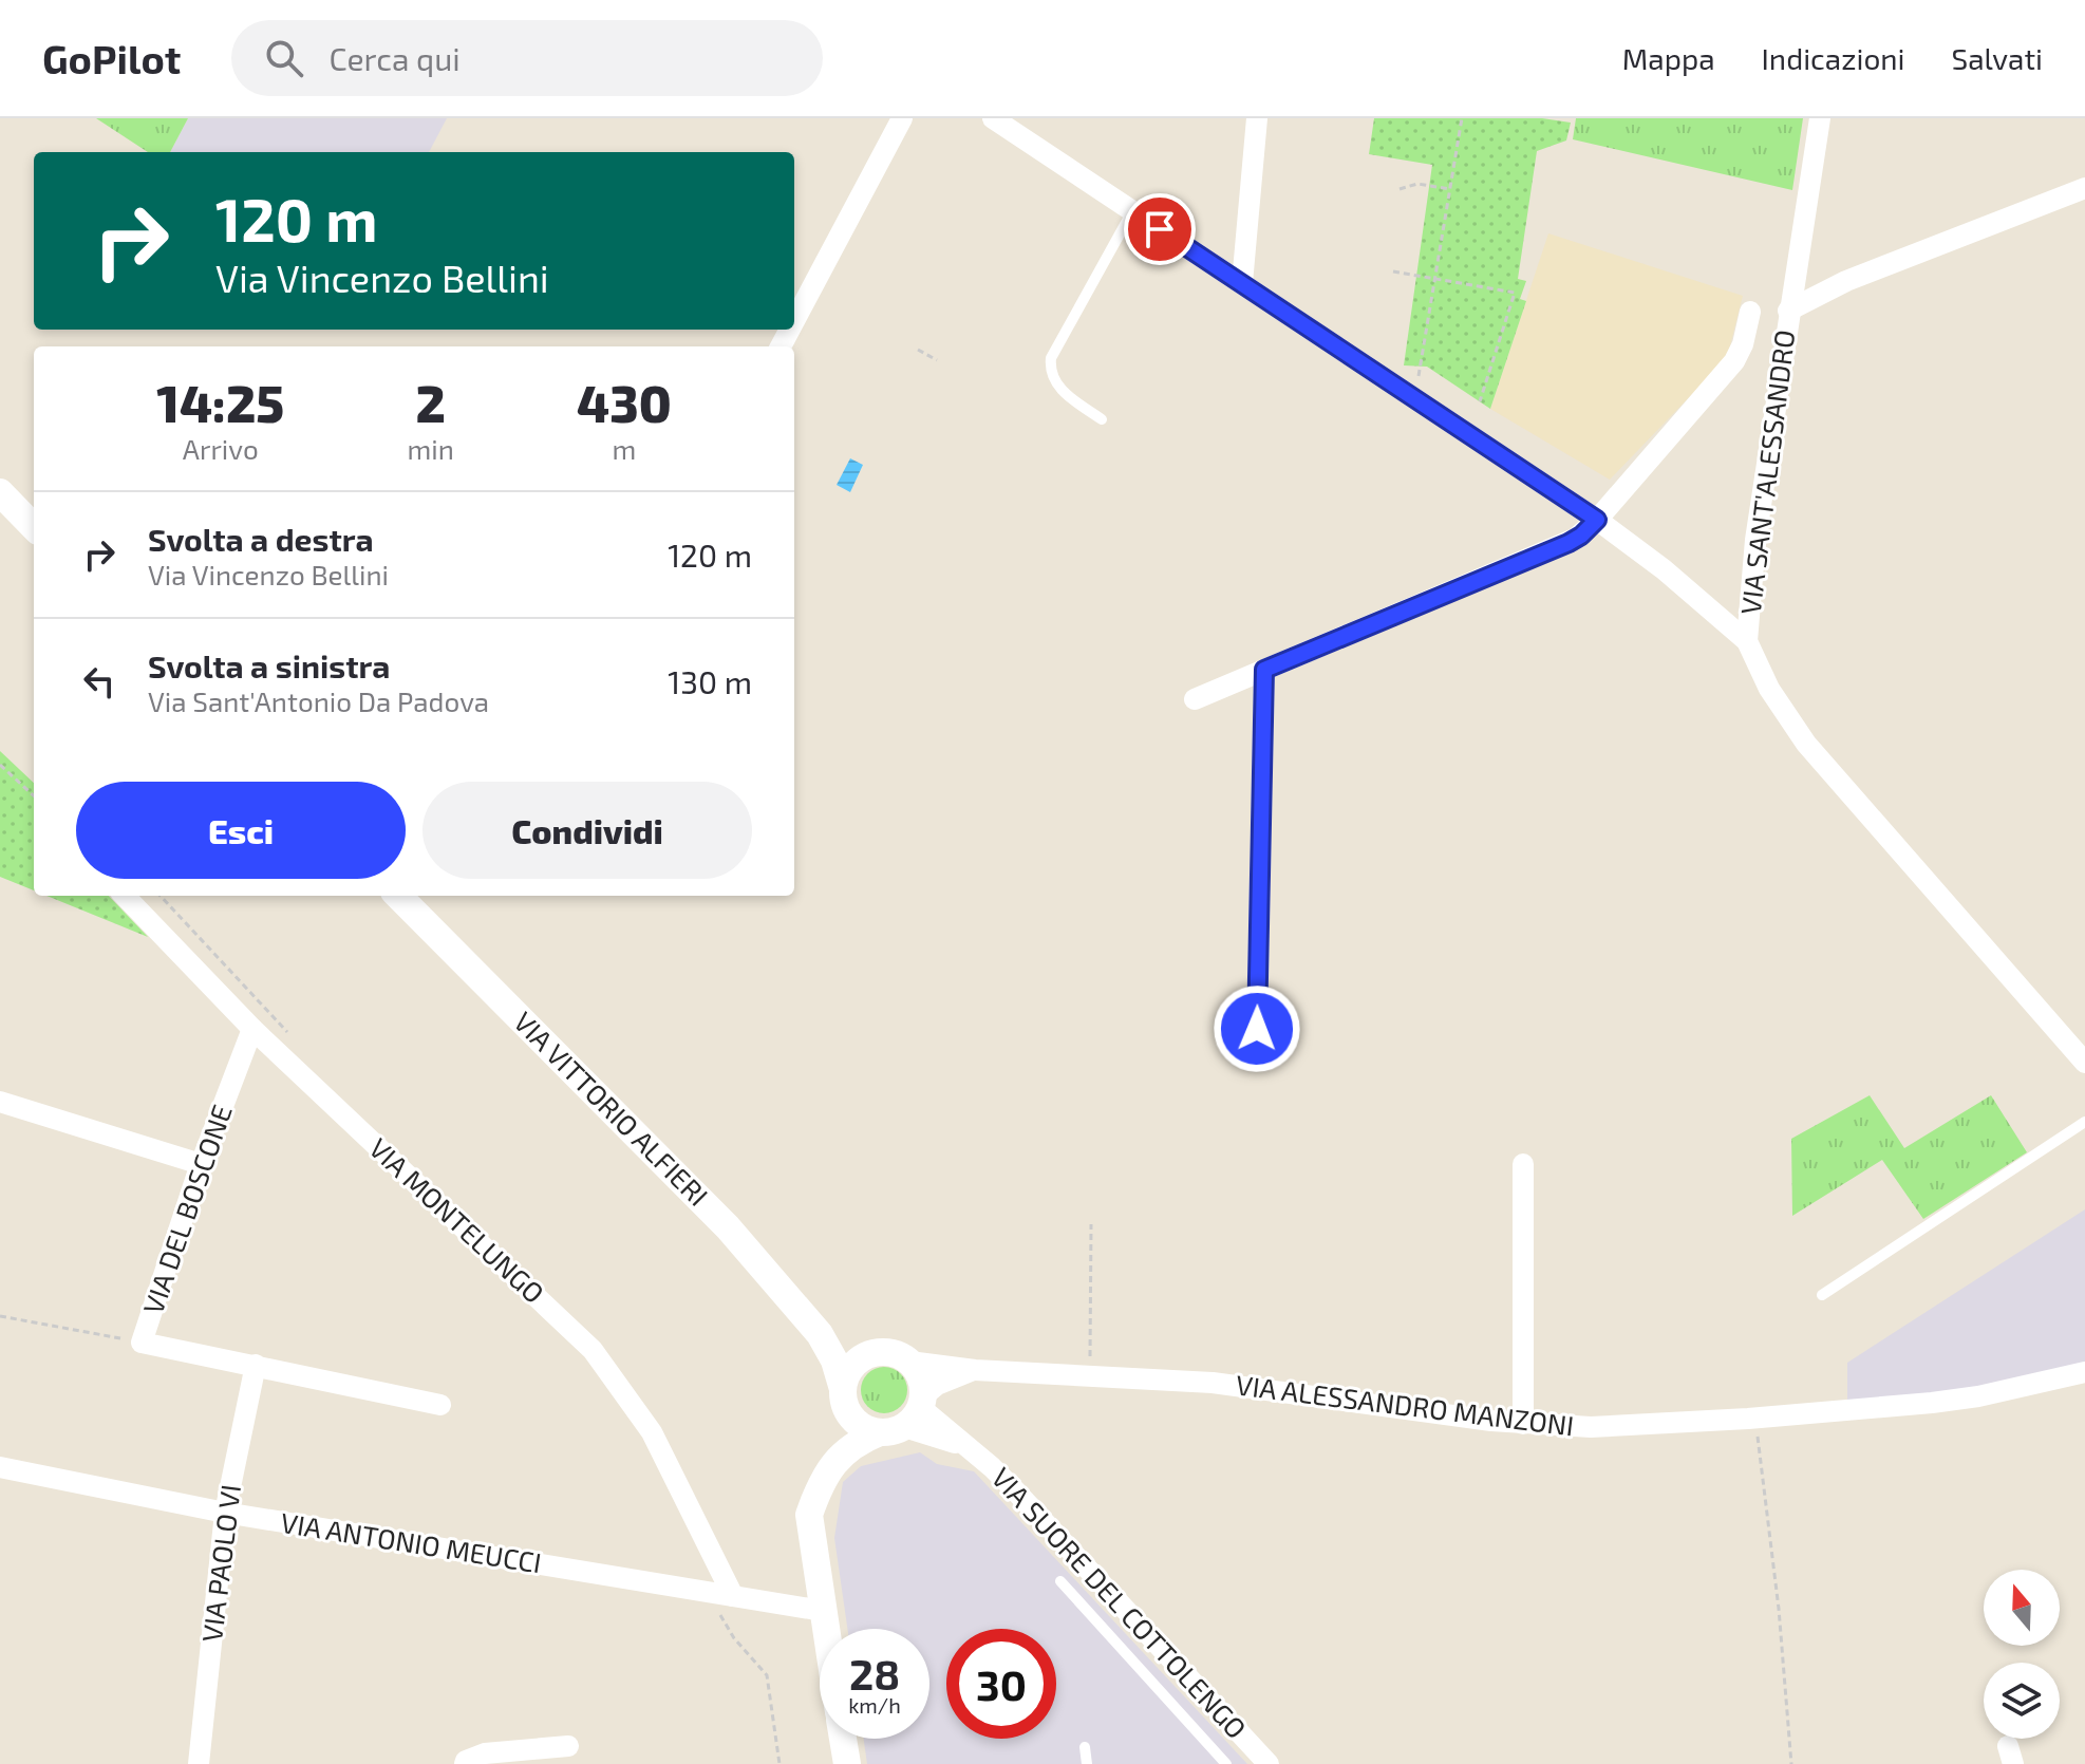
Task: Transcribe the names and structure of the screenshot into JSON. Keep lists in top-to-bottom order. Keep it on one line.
{"streets":{"street":["VIA SANT'ALESSANDRO","VIA VITTORIO ALFIERI","VIA DEL BOSCONE","VIA MONTELUNGO","VIA ALESSANDRO MANZONI","VIA ANTONIO MEUCCI","VIA PAOLO VI","VIA SUORE DEL COTTOLENGO"]},"crossings":[["VIA VITTORIO ALFIERI","VIA ALESSANDRO MANZONI"],["VIA VITTORIO ALFIERI","VIA SUORE DEL COTTOLENGO"],["VIA DEL BOSCONE","VIA MONTELUNGO"],["VIA DEL BOSCONE","VIA PAOLO VI"],["VIA MONTELUNGO","VIA ANTONIO MEUCCI"],["VIA ALESSANDRO MANZONI","VIA SUORE DEL COTTOLENGO"],["VIA ANTONIO MEUCCI","VIA PAOLO VI"]],"north":"top","page":{"header":"GoPilot","search":"Cerca qui","nav":["Mappa","Indicazioni","Salvati"],"turn":["120 m","Via Vincenzo Bellini"],"eta":["14:25","Arrivo","2","min","430","m"],"list":[{"name":"Svolta a destra","note":"Via Vincenzo Bellini","value":"120 m"},{"name":"Svolta a sinistra","note":"Via Sant'Antonio Da Padova","value":"130 m"}],"buttons":["Esci","Condividi"],"speed":"28 km/h","limit":"30"}}
